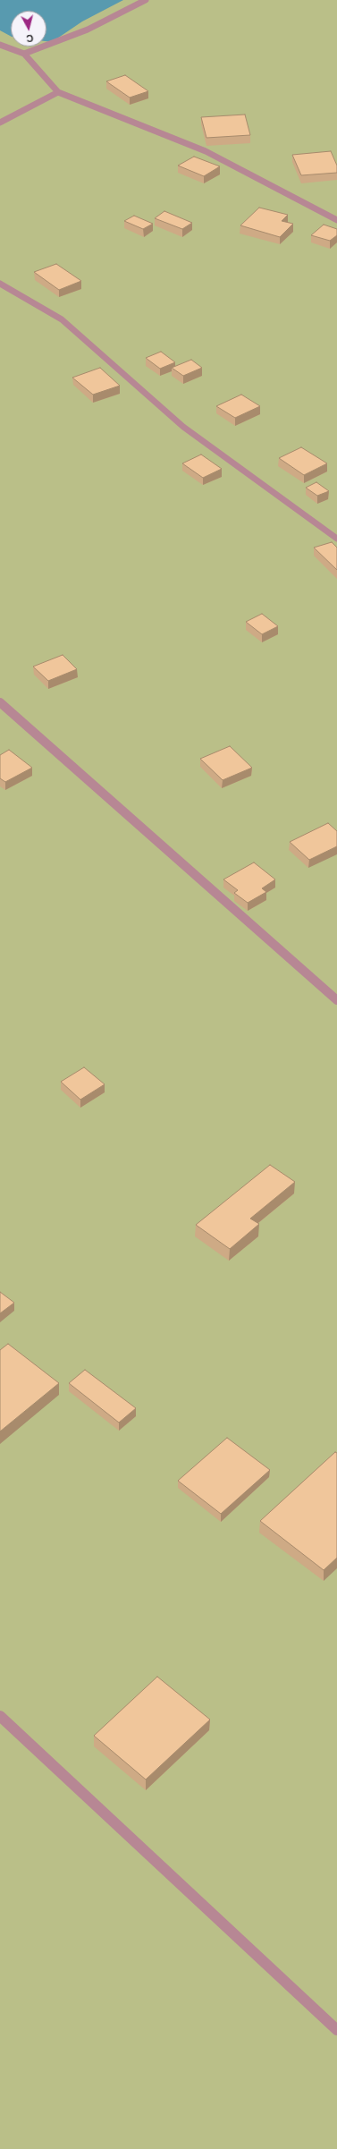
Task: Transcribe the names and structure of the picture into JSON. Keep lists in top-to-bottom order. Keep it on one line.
{"north":"bottom"}
